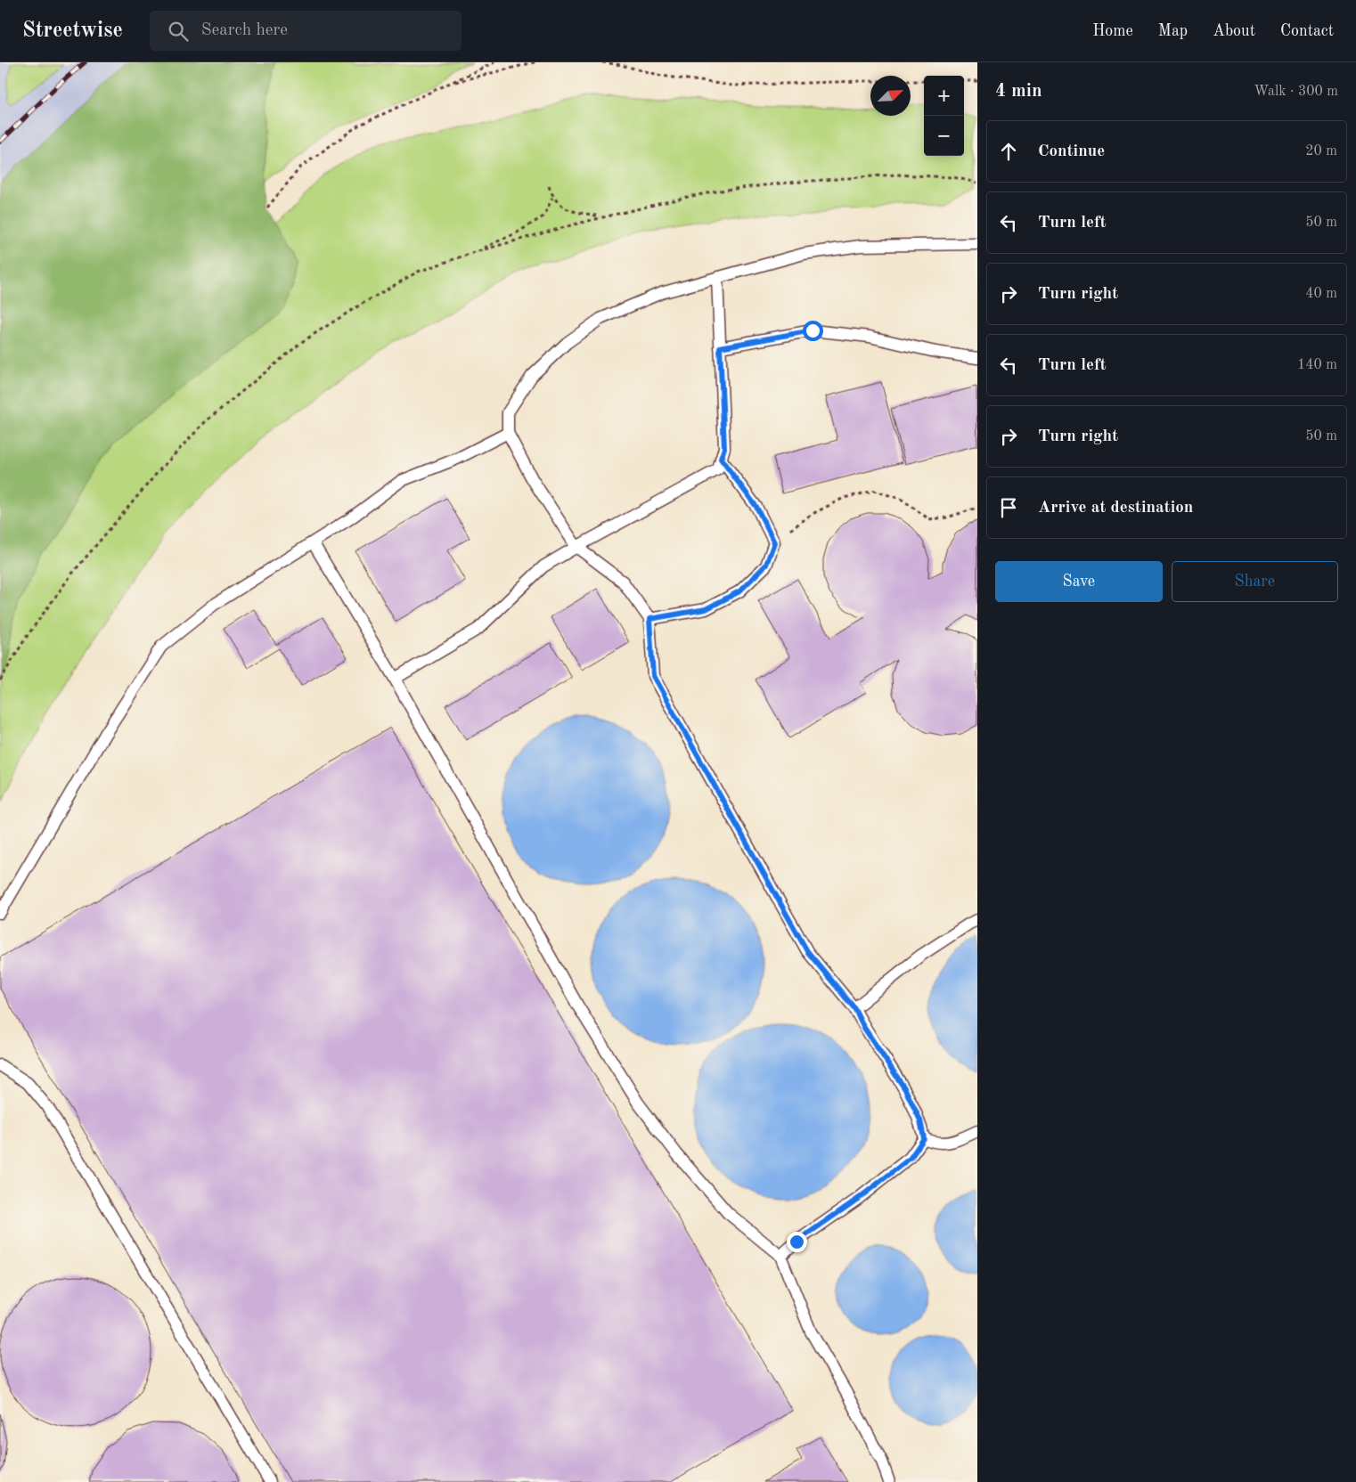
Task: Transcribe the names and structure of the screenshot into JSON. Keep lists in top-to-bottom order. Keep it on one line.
{"north":"top right","page":{"header":"Streetwise","search":"Search here","nav":["Home","Map","About","Contact"],"heading":["4 min","Walk · 300 m"],"map_buttons":["+","−"],"list":[["Continue","20 m"],["Turn left","50 m"],["Turn right","40 m"],["Turn left","140 m"],["Turn right","50 m"],"Arrive at destination"],"buttons":["Save","Share"]}}
